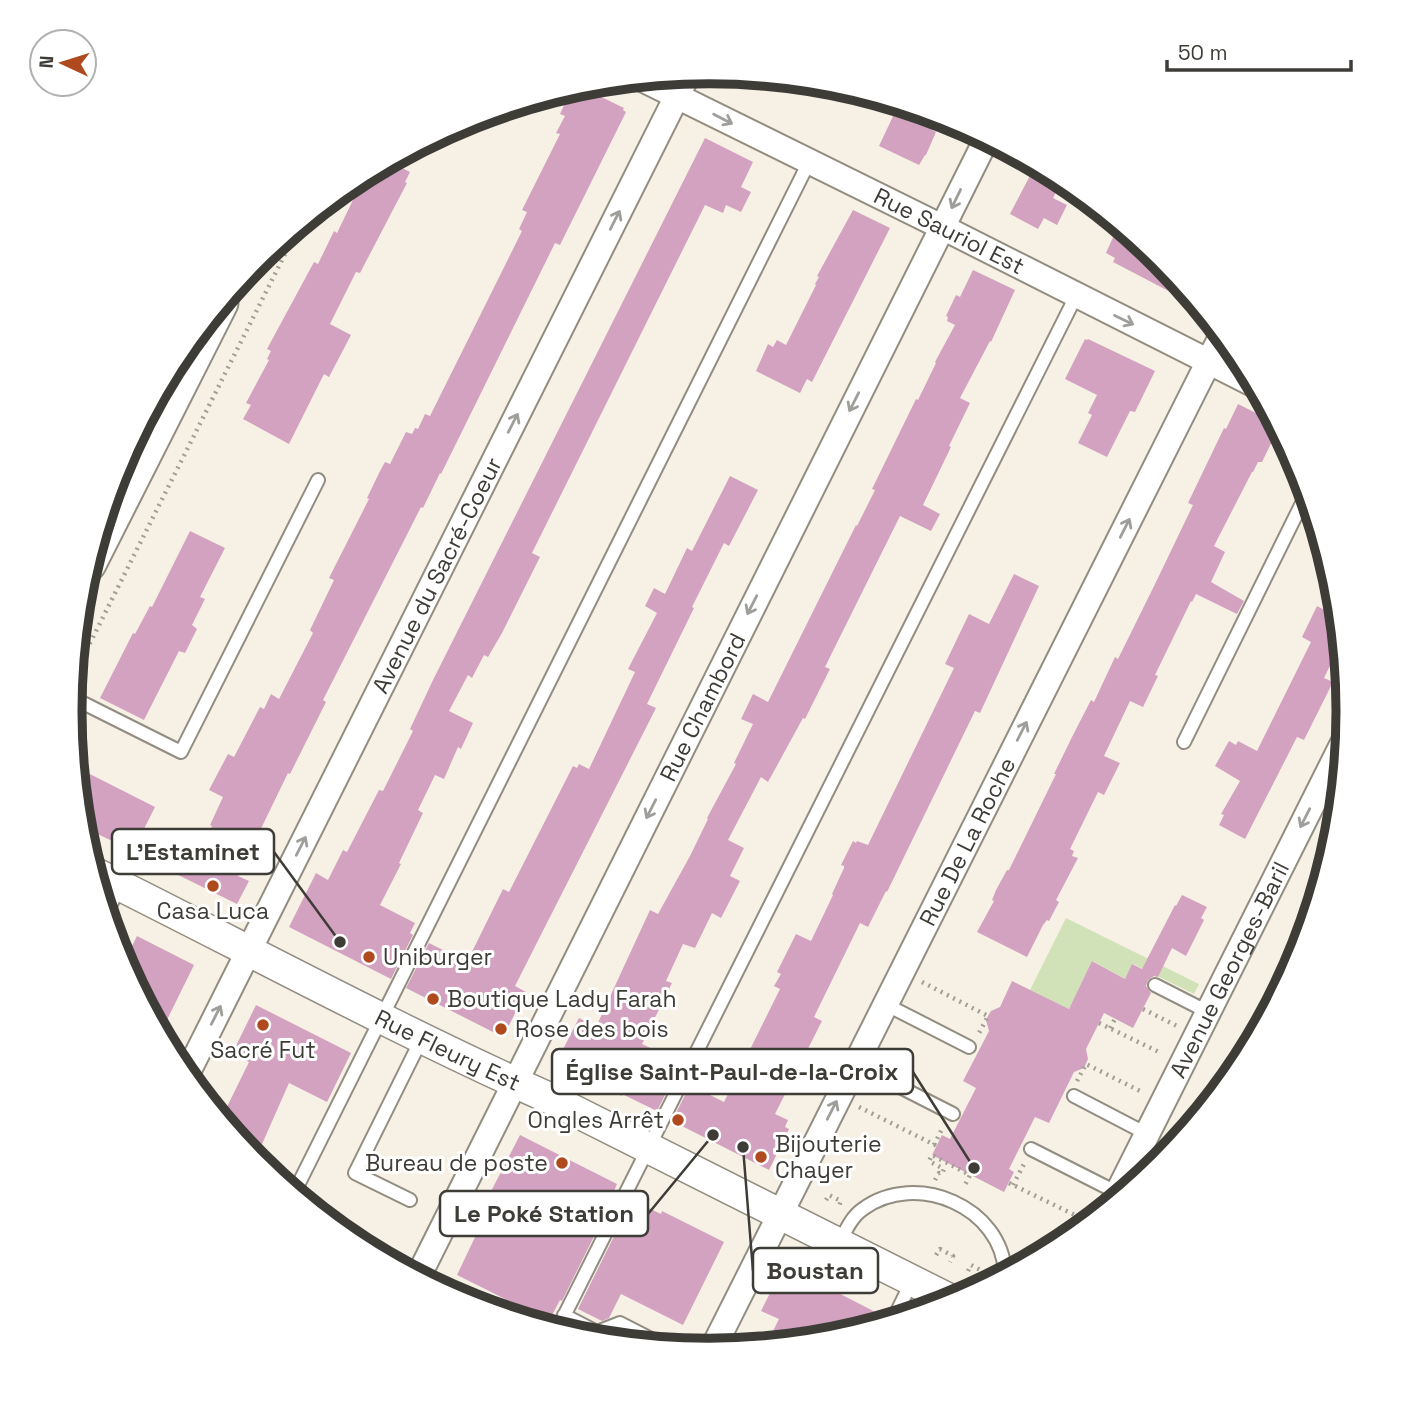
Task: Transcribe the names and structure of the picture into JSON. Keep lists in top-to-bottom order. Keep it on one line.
{"streets":{"street":["Rue Sauriol Est","Avenue du Sacré-Coeur","Rue Chambord","Rue De La Roche","Avenue Georges-Baril","Rue Fleury Est"]},"crossings":[["Rue Sauriol Est","Avenue du Sacré-Coeur"],["Rue Sauriol Est","Rue Chambord"],["Rue Sauriol Est","Rue De La Roche"],["Avenue du Sacré-Coeur","Rue Fleury Est"],["Rue Chambord","Rue Fleury Est"],["Rue De La Roche","Rue Fleury Est"]],"one_way":["Rue Sauriol Est","Avenue du Sacré-Coeur","Rue Chambord","Rue De La Roche","Avenue Georges-Baril"],"places":["Casa Luca","L'Estaminet","Uniburger","Boutique Lady Farah","Sacré Fut","Rose des bois","Ongles Arrêt","Le Poké Station","Boustan","Bijouterie Chayer","Bureau de poste","Église Saint-Paul-de-la-Croix"],"scale_bar":"50 m","north":"left"}
